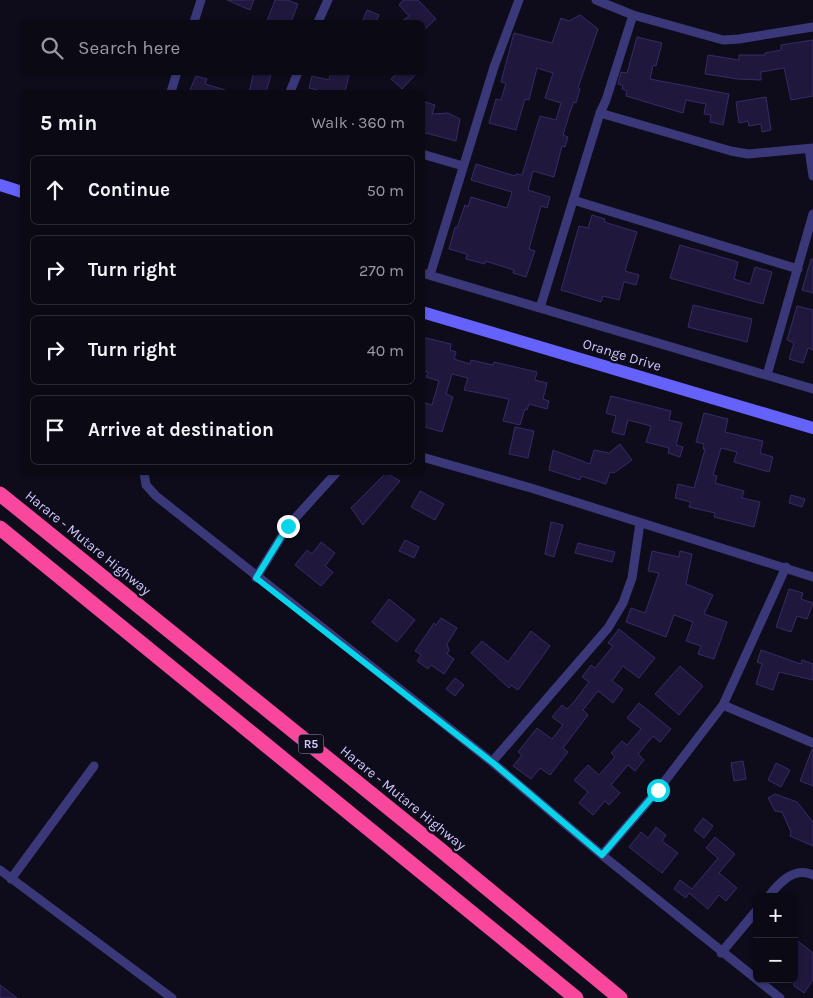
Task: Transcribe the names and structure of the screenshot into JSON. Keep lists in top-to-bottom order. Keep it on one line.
{"streets":{"highway":["Harare - Mutare Highway","R5"],"street":["Orange Drive"]},"page":{"search":"Search here","heading":["5 min","Walk · 360 m"],"list":[["Continue","50 m"],["Turn right","270 m"],["Turn right","40 m"],"Arrive at destination"],"map_buttons":["+","−"]}}
